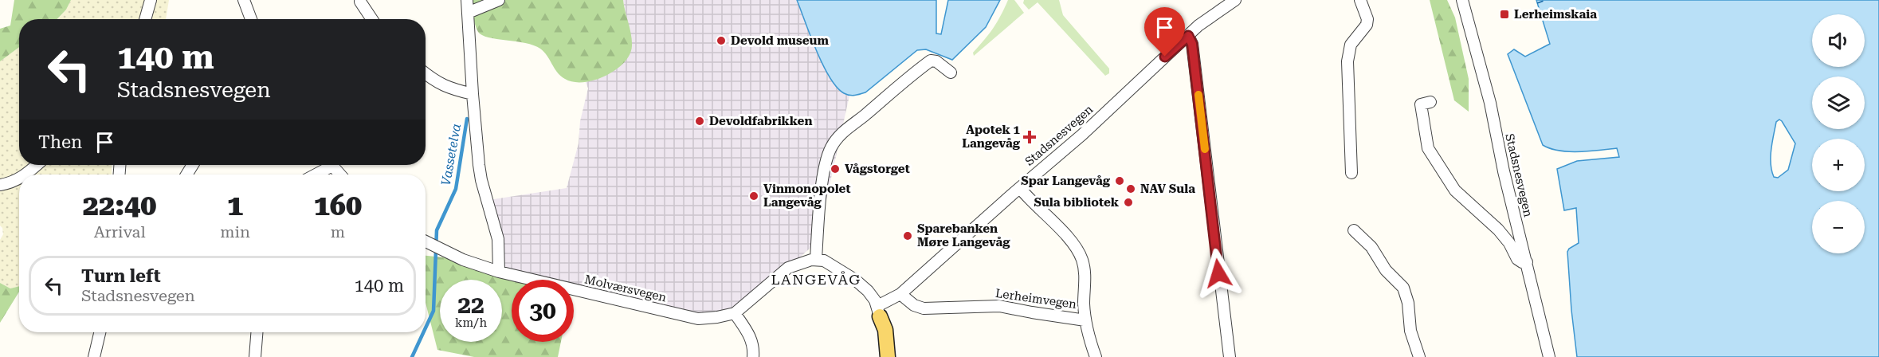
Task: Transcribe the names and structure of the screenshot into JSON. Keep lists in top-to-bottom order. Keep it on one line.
{"streets":{"street":["Stadsnesvegen","Molværsvegen","Lerheimvegen"]},"crossings":[["Stadsnesvegen","Lerheimvegen"]],"districts":["LANGEVÅG"],"water":["Vassetelva"],"places":{"transit":["Lerheimskaia"],"other":["Devold museum","Devoldfabrikken","Vågstorget","Spar Langevåg","NAV Sula","Vinmonopolet Langevåg","Sula bibliotek","Sparebanken Møre Langevåg"],"health":["Apotek 1 Langevåg"]},"page":{"map_buttons":["+","−"],"turn":["140 m","Stadsnesvegen"],"then":"Then","eta":["22:40","Arrival","1","min","160","m"],"list":[{"name":"Turn left","note":"Stadsnesvegen","value":"140 m"}],"speed":"22 km/h","limit":"30"}}
